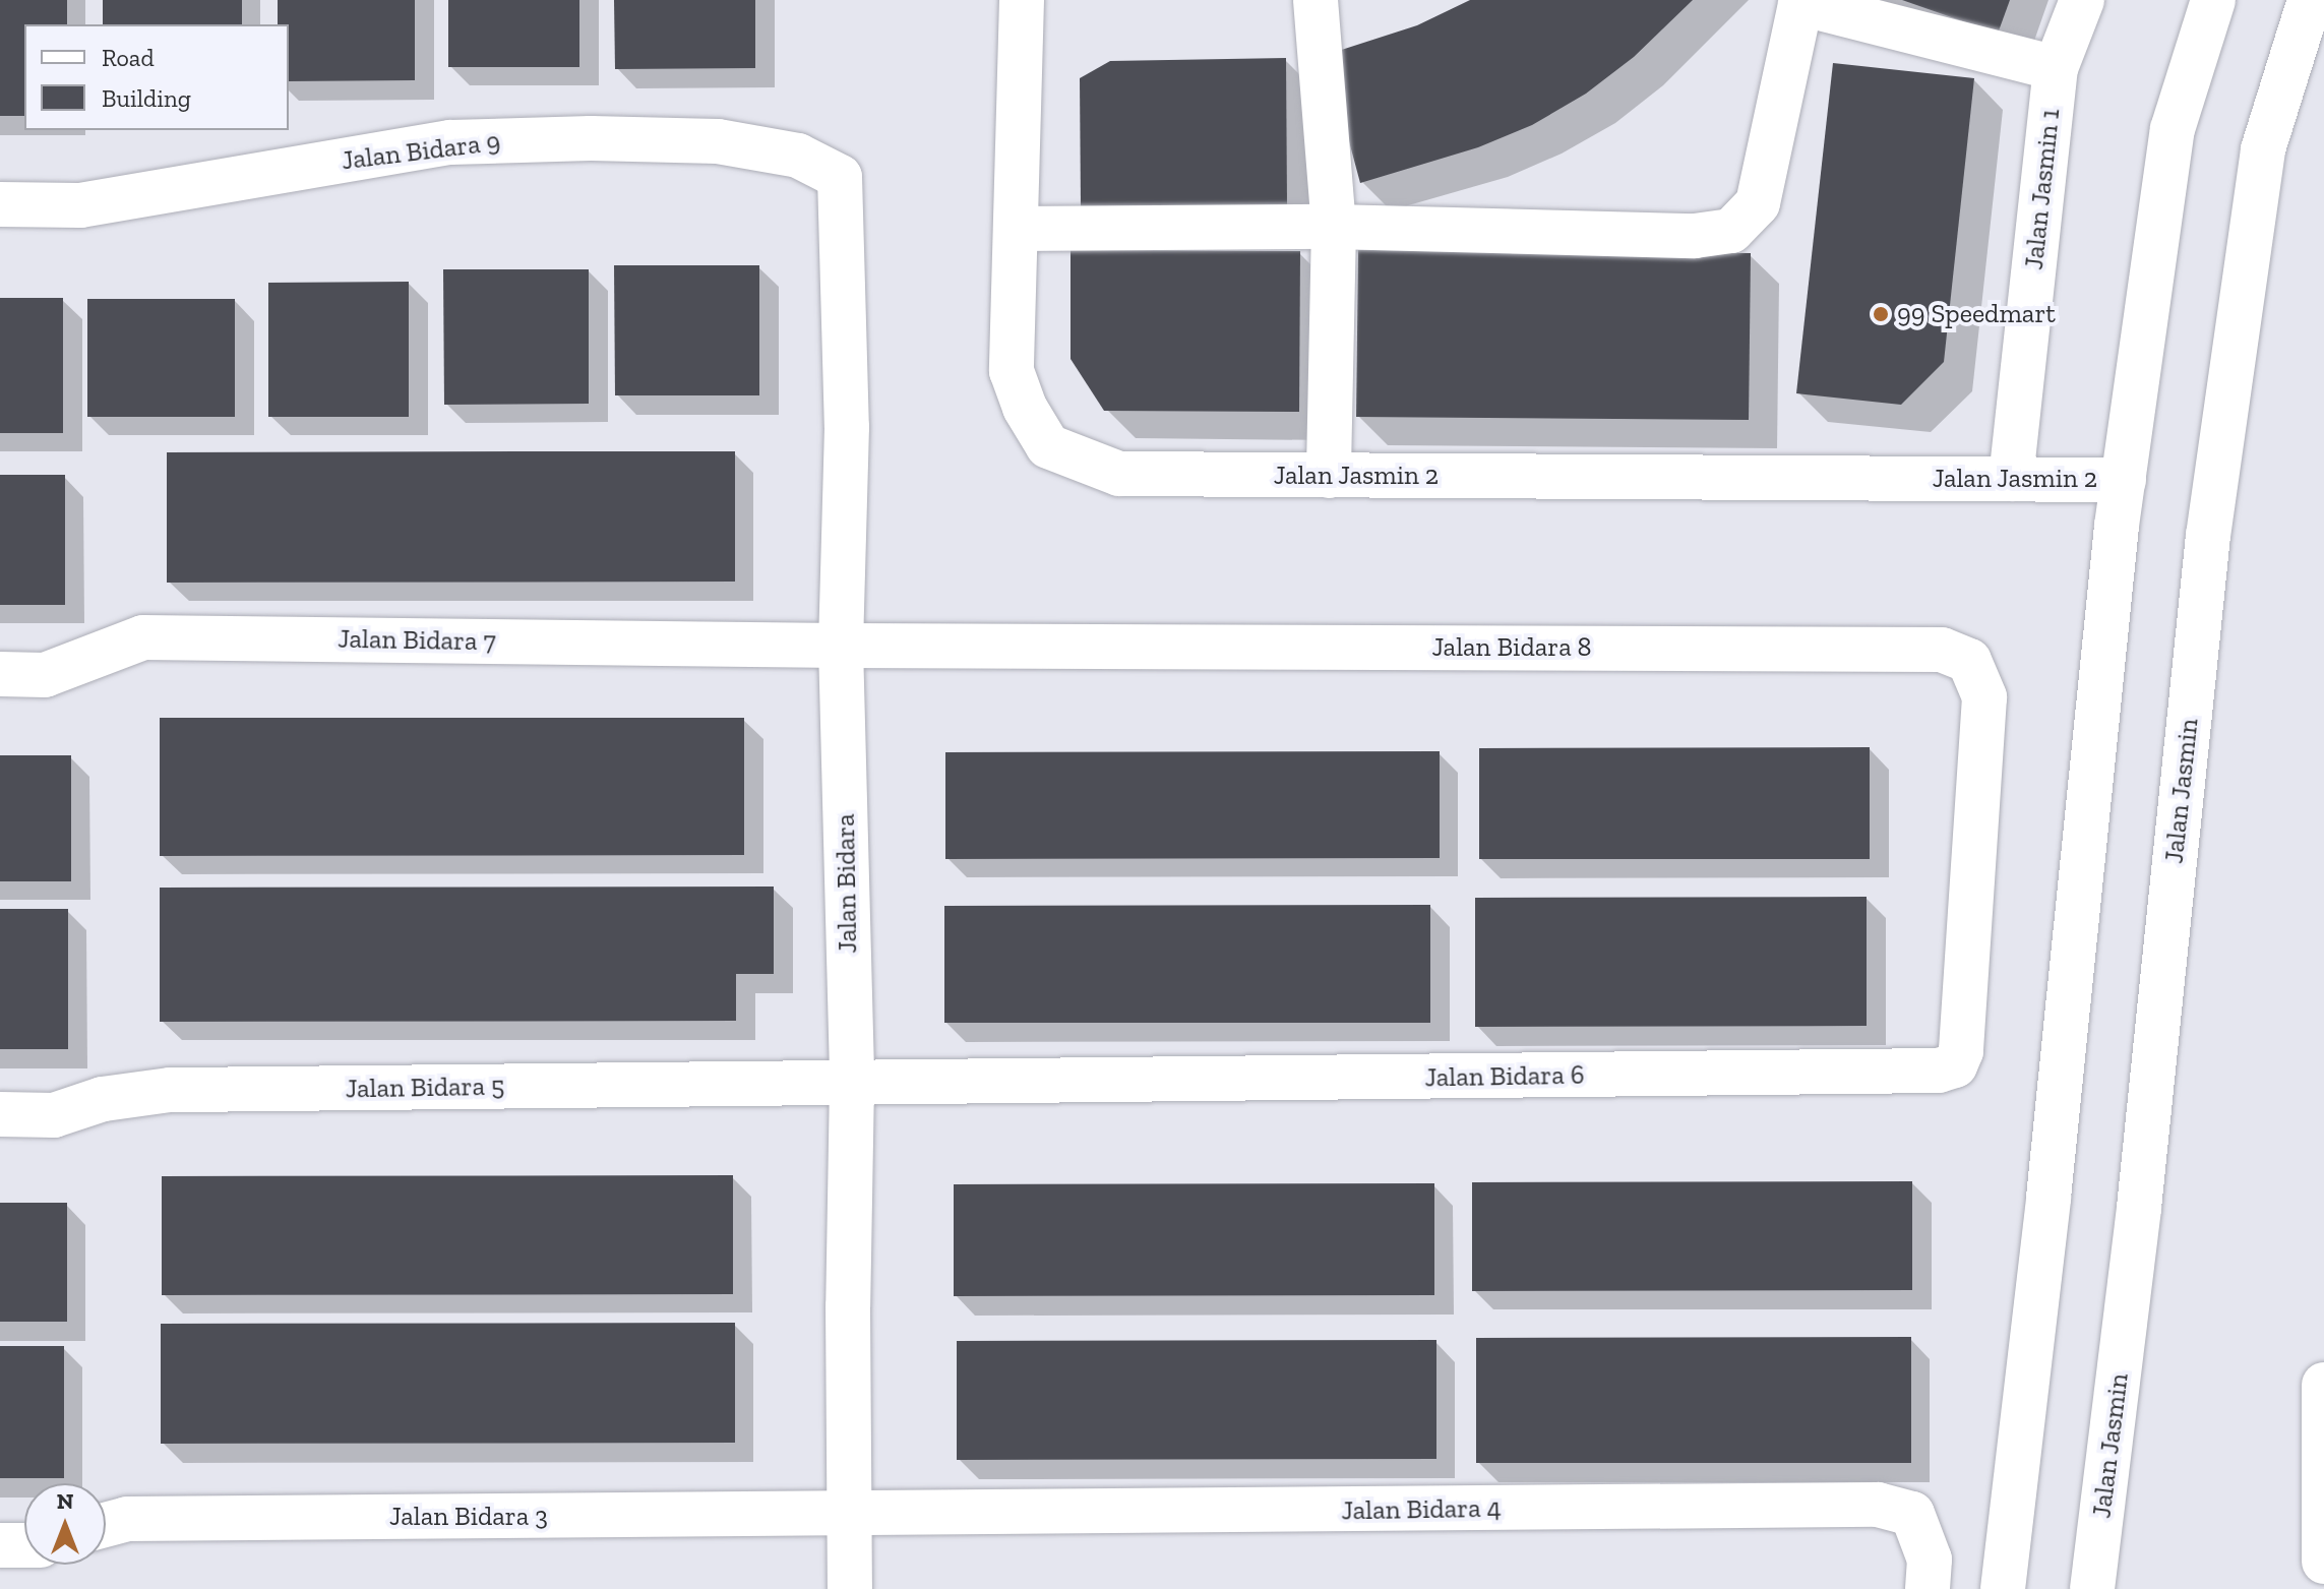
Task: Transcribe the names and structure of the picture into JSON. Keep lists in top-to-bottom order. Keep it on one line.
{"streets":{"street":["Jalan Bidara 9","Jalan Jasmin 1","Jalan Jasmin 2","Jalan Bidara 7","Jalan Bidara 8","Jalan Jasmin","Jalan Bidara","Jalan Bidara 6","Jalan Bidara 5","Jalan Bidara 4","Jalan Bidara 3"]},"crossings":[["Jalan Bidara 9","Jalan Bidara"],["Jalan Jasmin 1","Jalan Jasmin 2"],["Jalan Bidara 7","Jalan Bidara 8"],["Jalan Bidara 7","Jalan Bidara"],["Jalan Bidara 8","Jalan Bidara"],["Jalan Bidara 8","Jalan Bidara 6"],["Jalan Bidara","Jalan Bidara 6"],["Jalan Bidara","Jalan Bidara 5"],["Jalan Bidara","Jalan Bidara 4"],["Jalan Bidara","Jalan Bidara 3"],["Jalan Bidara 6","Jalan Bidara 5"],["Jalan Bidara 4","Jalan Bidara 3"]],"places":["99 Speedmart"],"legend":["Road","Building"],"north":"top"}
